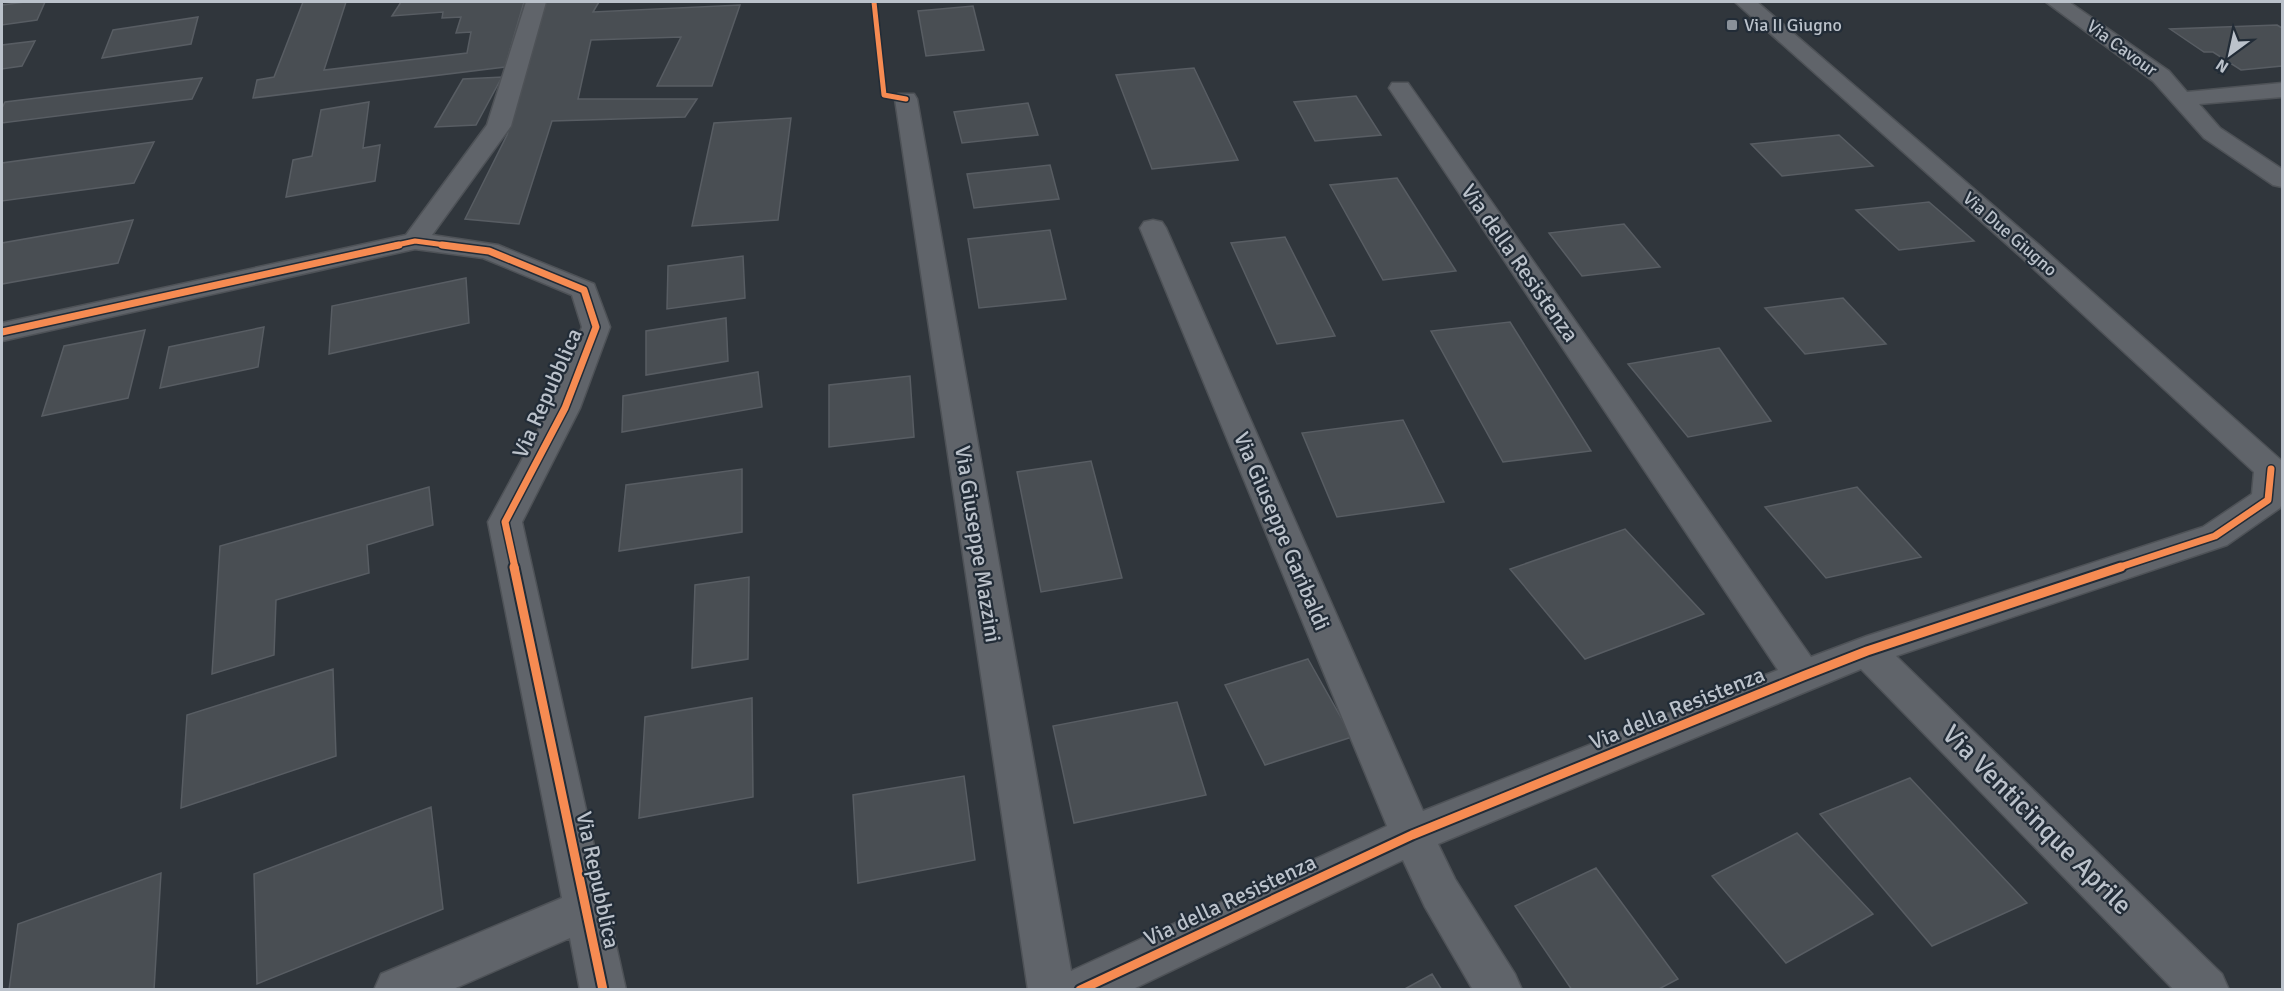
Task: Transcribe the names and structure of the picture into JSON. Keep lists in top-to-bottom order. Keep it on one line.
{"streets":{"street":["Via Cavour","Via Due Giugno","Via della Resistenza","Via Repubblica","Via Giuseppe Garibaldi","Via Giuseppe Mazzini","Via Venticinque Aprile"]},"crossings":[["Via Due Giugno","Via della Resistenza"],["Via della Resistenza","Via Giuseppe Garibaldi"],["Via della Resistenza","Via Venticinque Aprile"]],"places":{"transit":["Via II Giugno"]},"north":"bottom left"}
